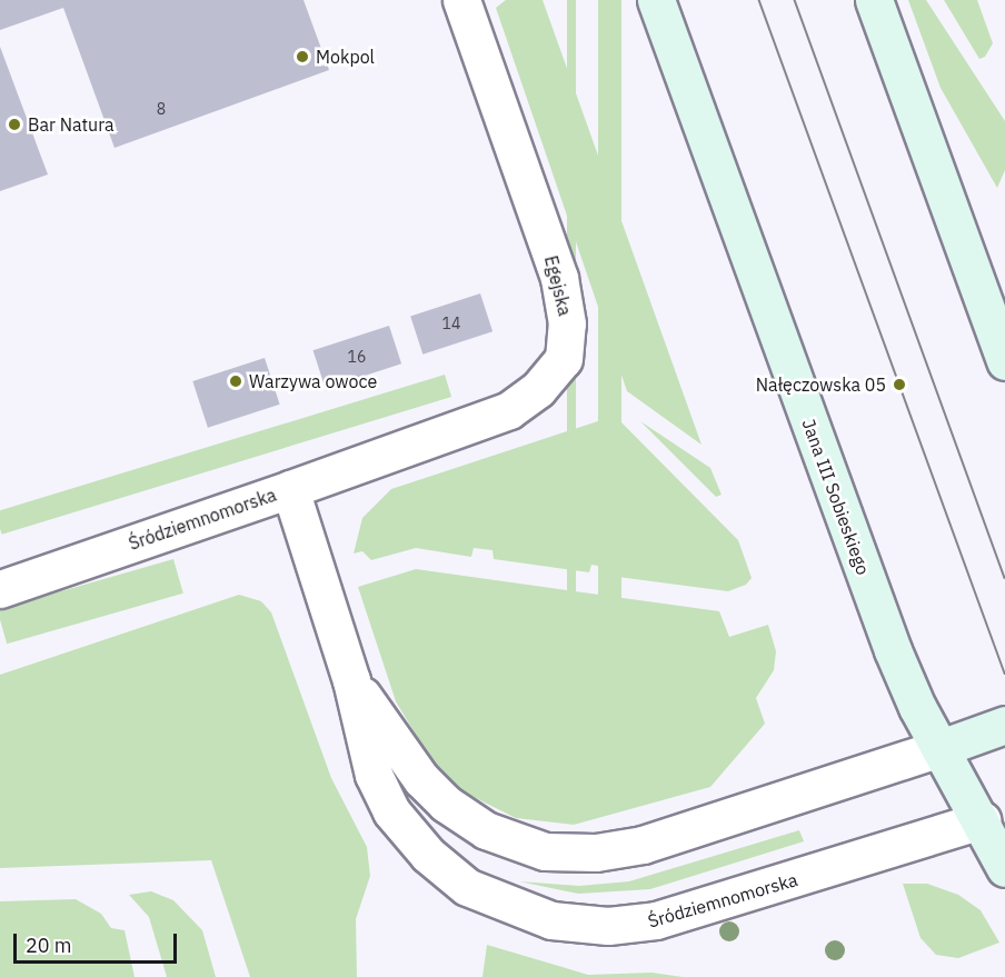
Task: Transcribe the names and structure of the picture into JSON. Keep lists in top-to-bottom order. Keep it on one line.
{"streets":{"main road":["Jana III Sobieskiego"],"street":["Egejska","Śródziemnomorska"]},"crossings":[["Egejska","Śródziemnomorska"],["Jana III Sobieskiego","Śródziemnomorska"]],"places":["Mokpol","Bar Natura","Warzywa owoce","Nałęczowska 05"],"house_numbers":["8","14","16"],"scale_bar":"20 m"}
